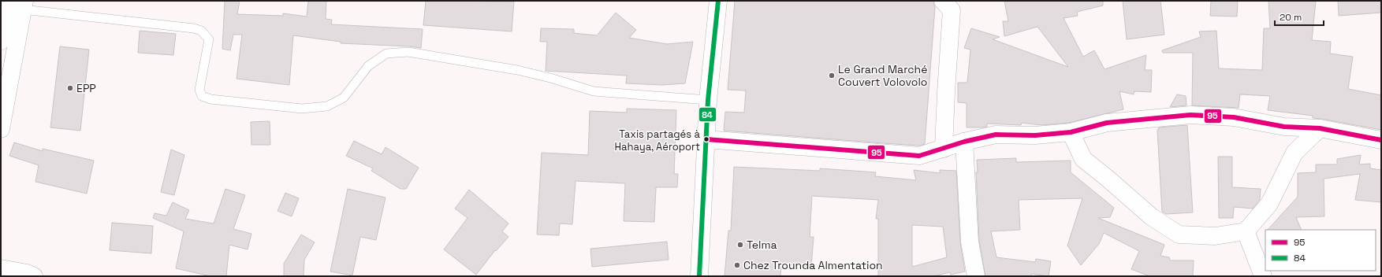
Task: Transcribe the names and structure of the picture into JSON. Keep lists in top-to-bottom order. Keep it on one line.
{"places":["Le Grand Marché Couvert Volovolo","EPP","Taxis partagés à Hahaya, Aéroport","Telma","Chez Trounda Almentation"],"lines":["transit line 84","transit line 95"],"legend":["95","84"],"scale_bar":"20 m"}
